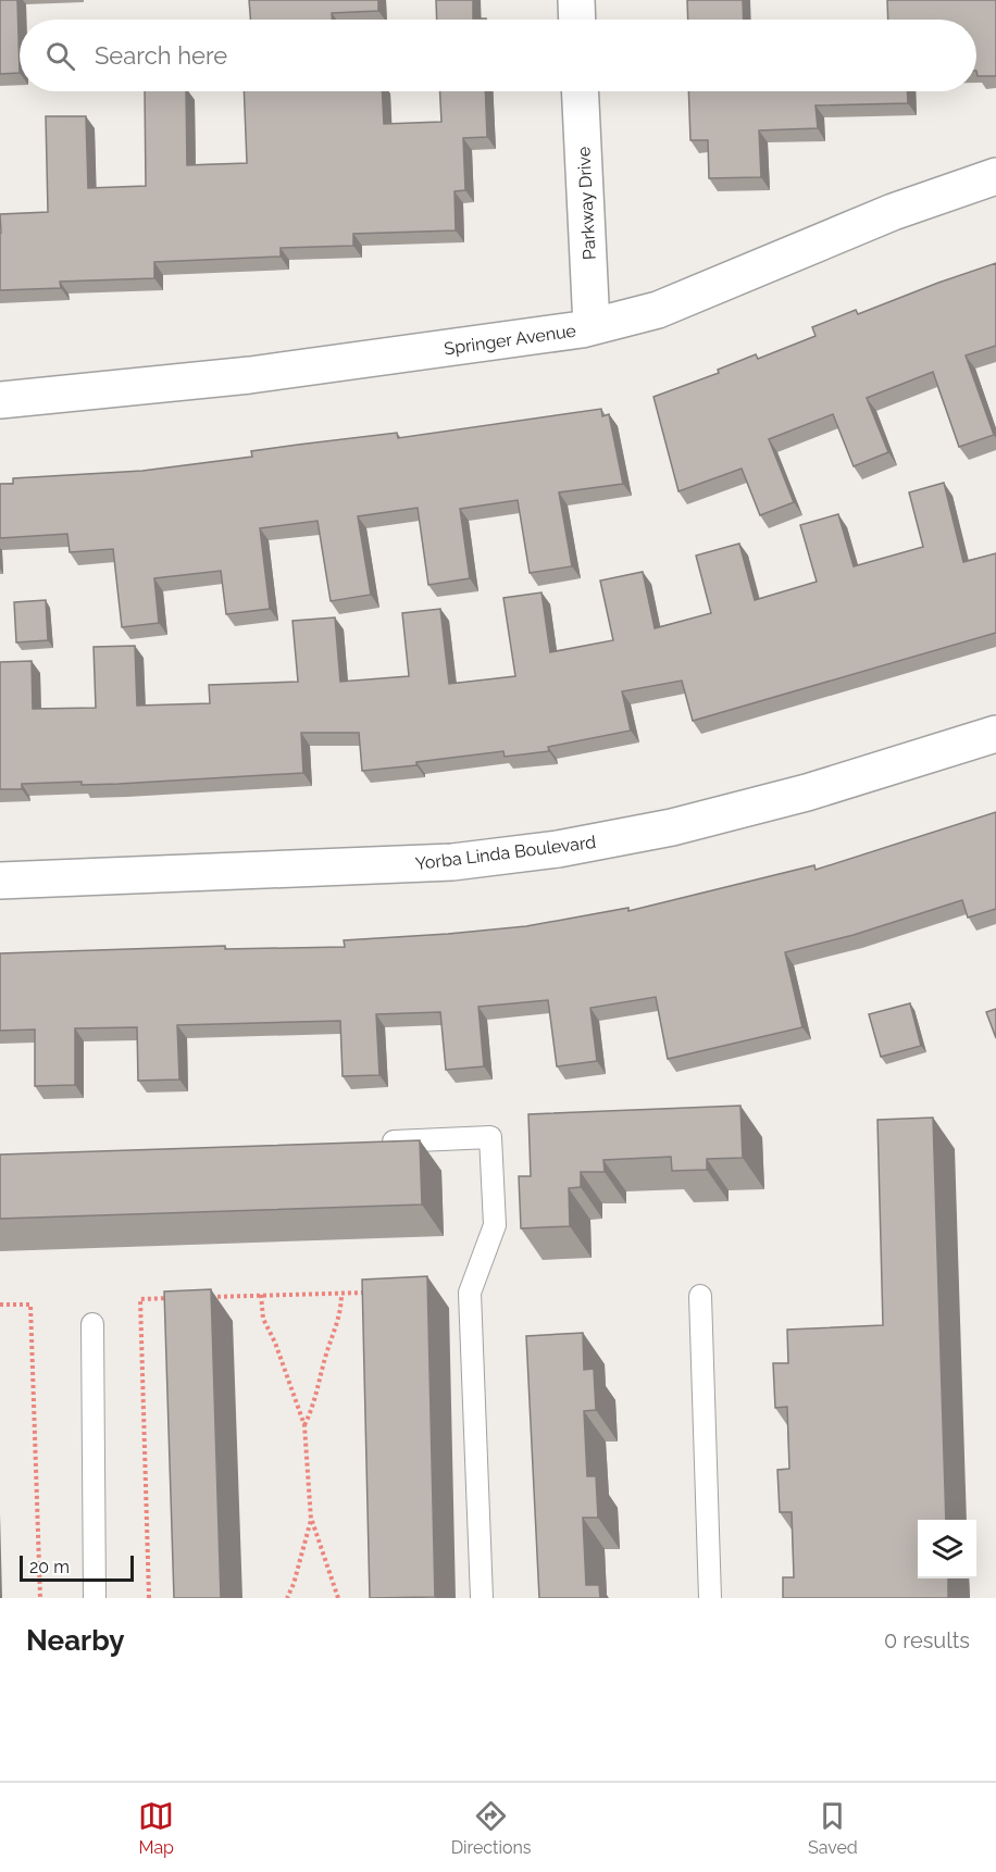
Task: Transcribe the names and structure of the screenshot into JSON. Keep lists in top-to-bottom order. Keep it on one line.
{"streets":{"street":["Parkway Drive","Springer Avenue","Yorba Linda Boulevard"]},"crossings":[["Parkway Drive","Springer Avenue"]],"scale_bar":"20 m","page":{"search":"Search here","scale":"20 m","heading":["Nearby","0 results"],"nav":["Map","Directions","Saved"]}}
